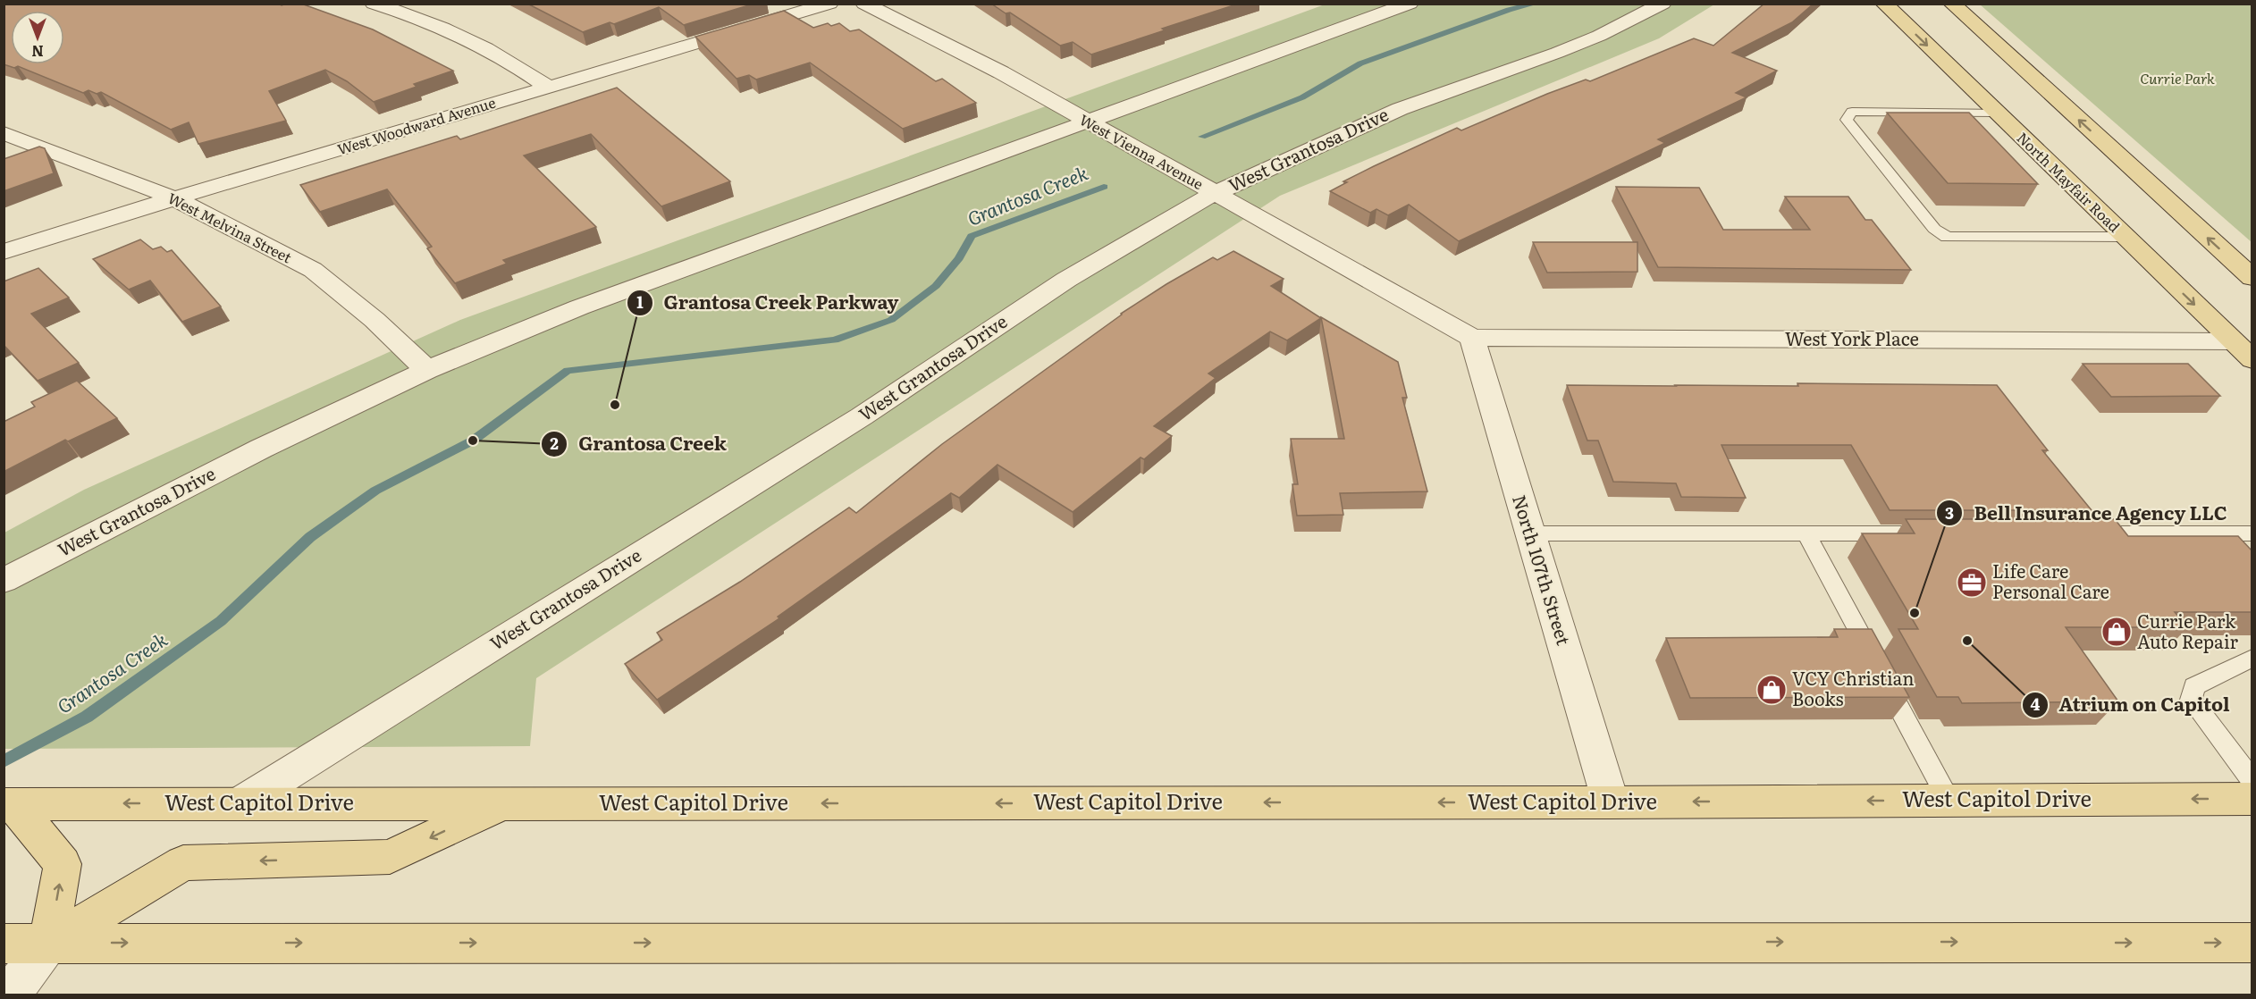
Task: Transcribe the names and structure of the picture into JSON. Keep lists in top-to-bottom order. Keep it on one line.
{"streets":{"main road":["North Mayfair Road","West Capitol Drive"],"street":["West Woodward Avenue","West Grantosa Drive","West Vienna Avenue","West Melvina Street","West York Place","North 107th Street"]},"crossings":[["West Woodward Avenue","West Melvina Street"],["West Grantosa Drive","West Vienna Avenue"],["West Grantosa Drive","West Melvina Street"],["West Grantosa Drive","West Capitol Drive"],["West Vienna Avenue","West York Place"],["West Vienna Avenue","North 107th Street"],["North Mayfair Road","West York Place"],["West York Place","North 107th Street"],["North 107th Street","West Capitol Drive"]],"water":["Grantosa Creek"],"parks":["Currie Park"],"places":{"other":["Grantosa Creek Parkway","Grantosa Creek","Bell Insurance Agency LLC","Atrium on Capitol"],"office":["Life Care Personal Care"],"shop":["Currie Park Auto Repair","VCY Christian Books"]},"north":"bottom"}
